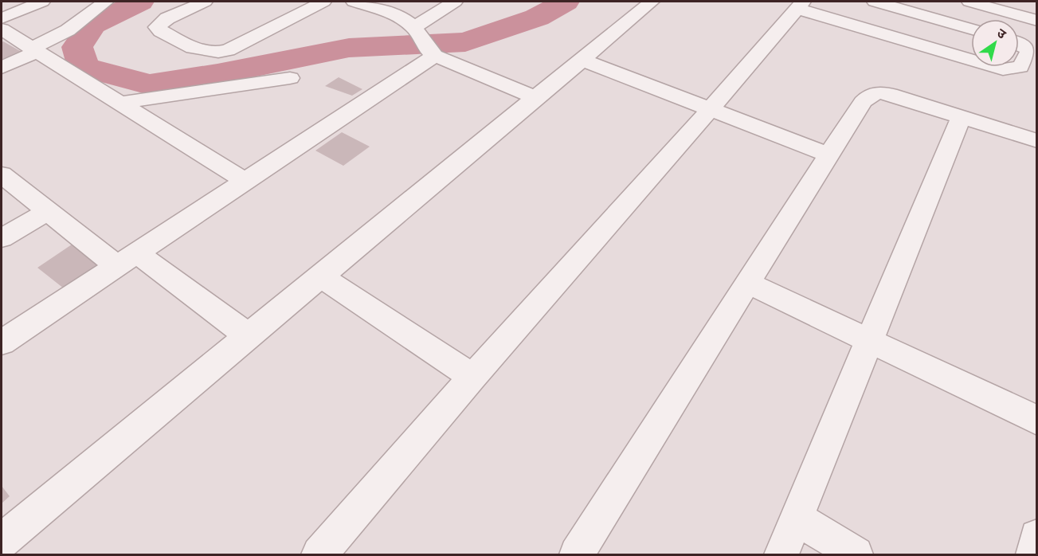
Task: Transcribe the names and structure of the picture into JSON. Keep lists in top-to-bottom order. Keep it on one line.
{"north":"top right"}
